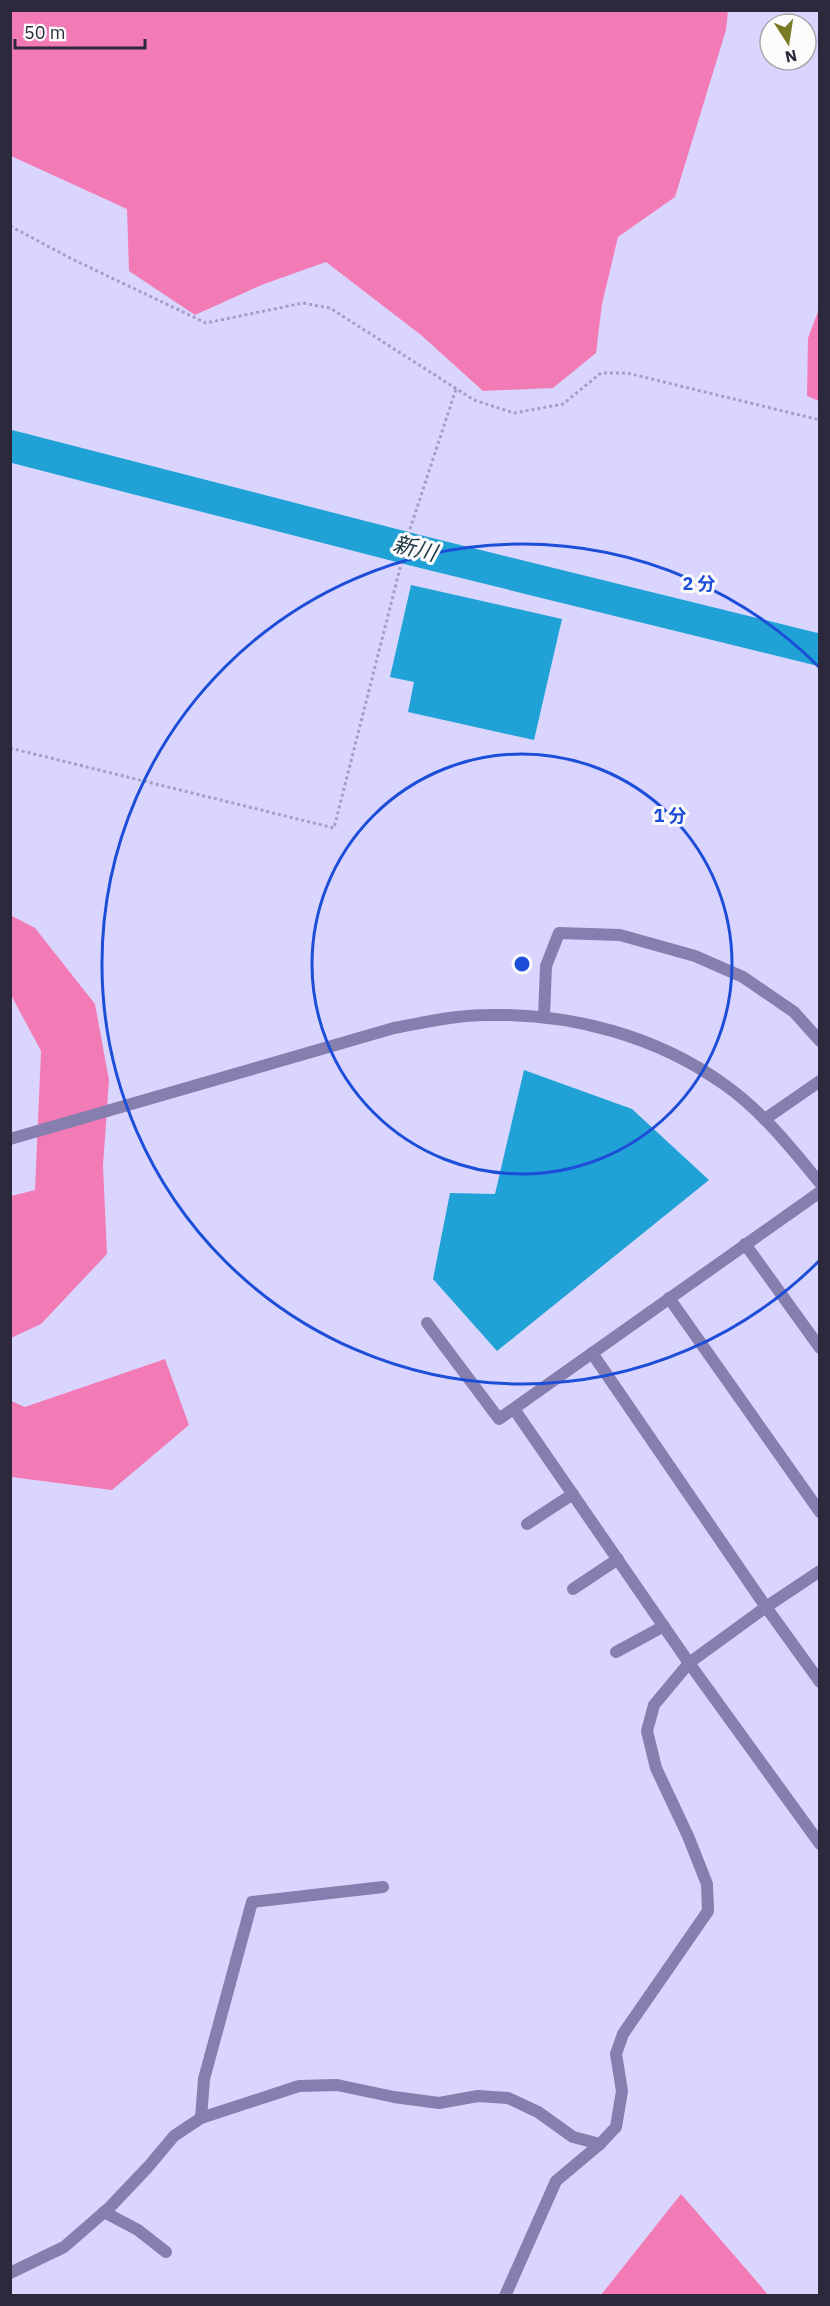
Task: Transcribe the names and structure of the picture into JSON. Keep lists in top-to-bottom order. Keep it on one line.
{"water":["新川"],"scale_bar":"50 m","north":"bottom","rings":["2 分","1 分"]}
